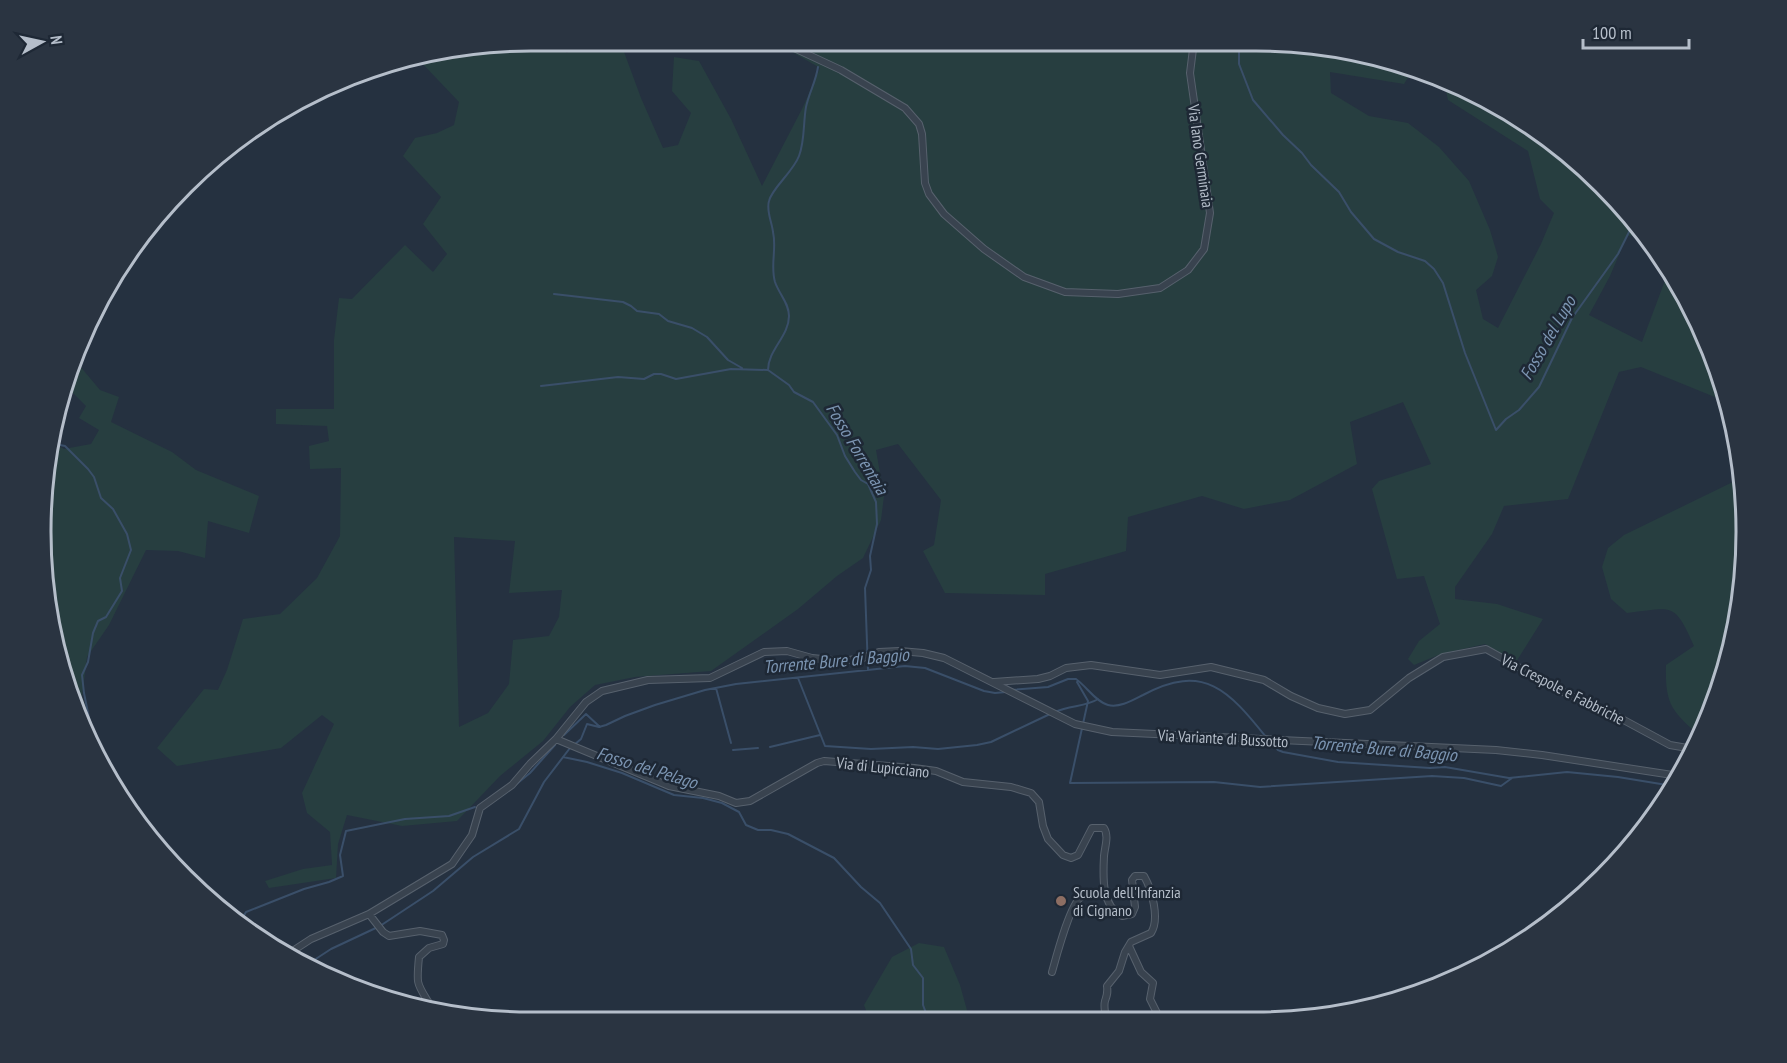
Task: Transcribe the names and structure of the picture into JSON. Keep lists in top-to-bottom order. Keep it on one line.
{"streets":{"street":["Via Iano Germinaia","Via Crespole e Fabbriche","Via Variante di Bussotto","Via di Lupicciano"]},"crossings":[["Via Crespole e Fabbriche","Via Variante di Bussotto"]],"water":["Fosso del Lupo","Fosso Forrentaia","Torrente Bure di Baggio","Fosso del Pelago"],"places":["Scuola dell'Infanzia di Cignano"],"scale_bar":"100 m","north":"right"}
